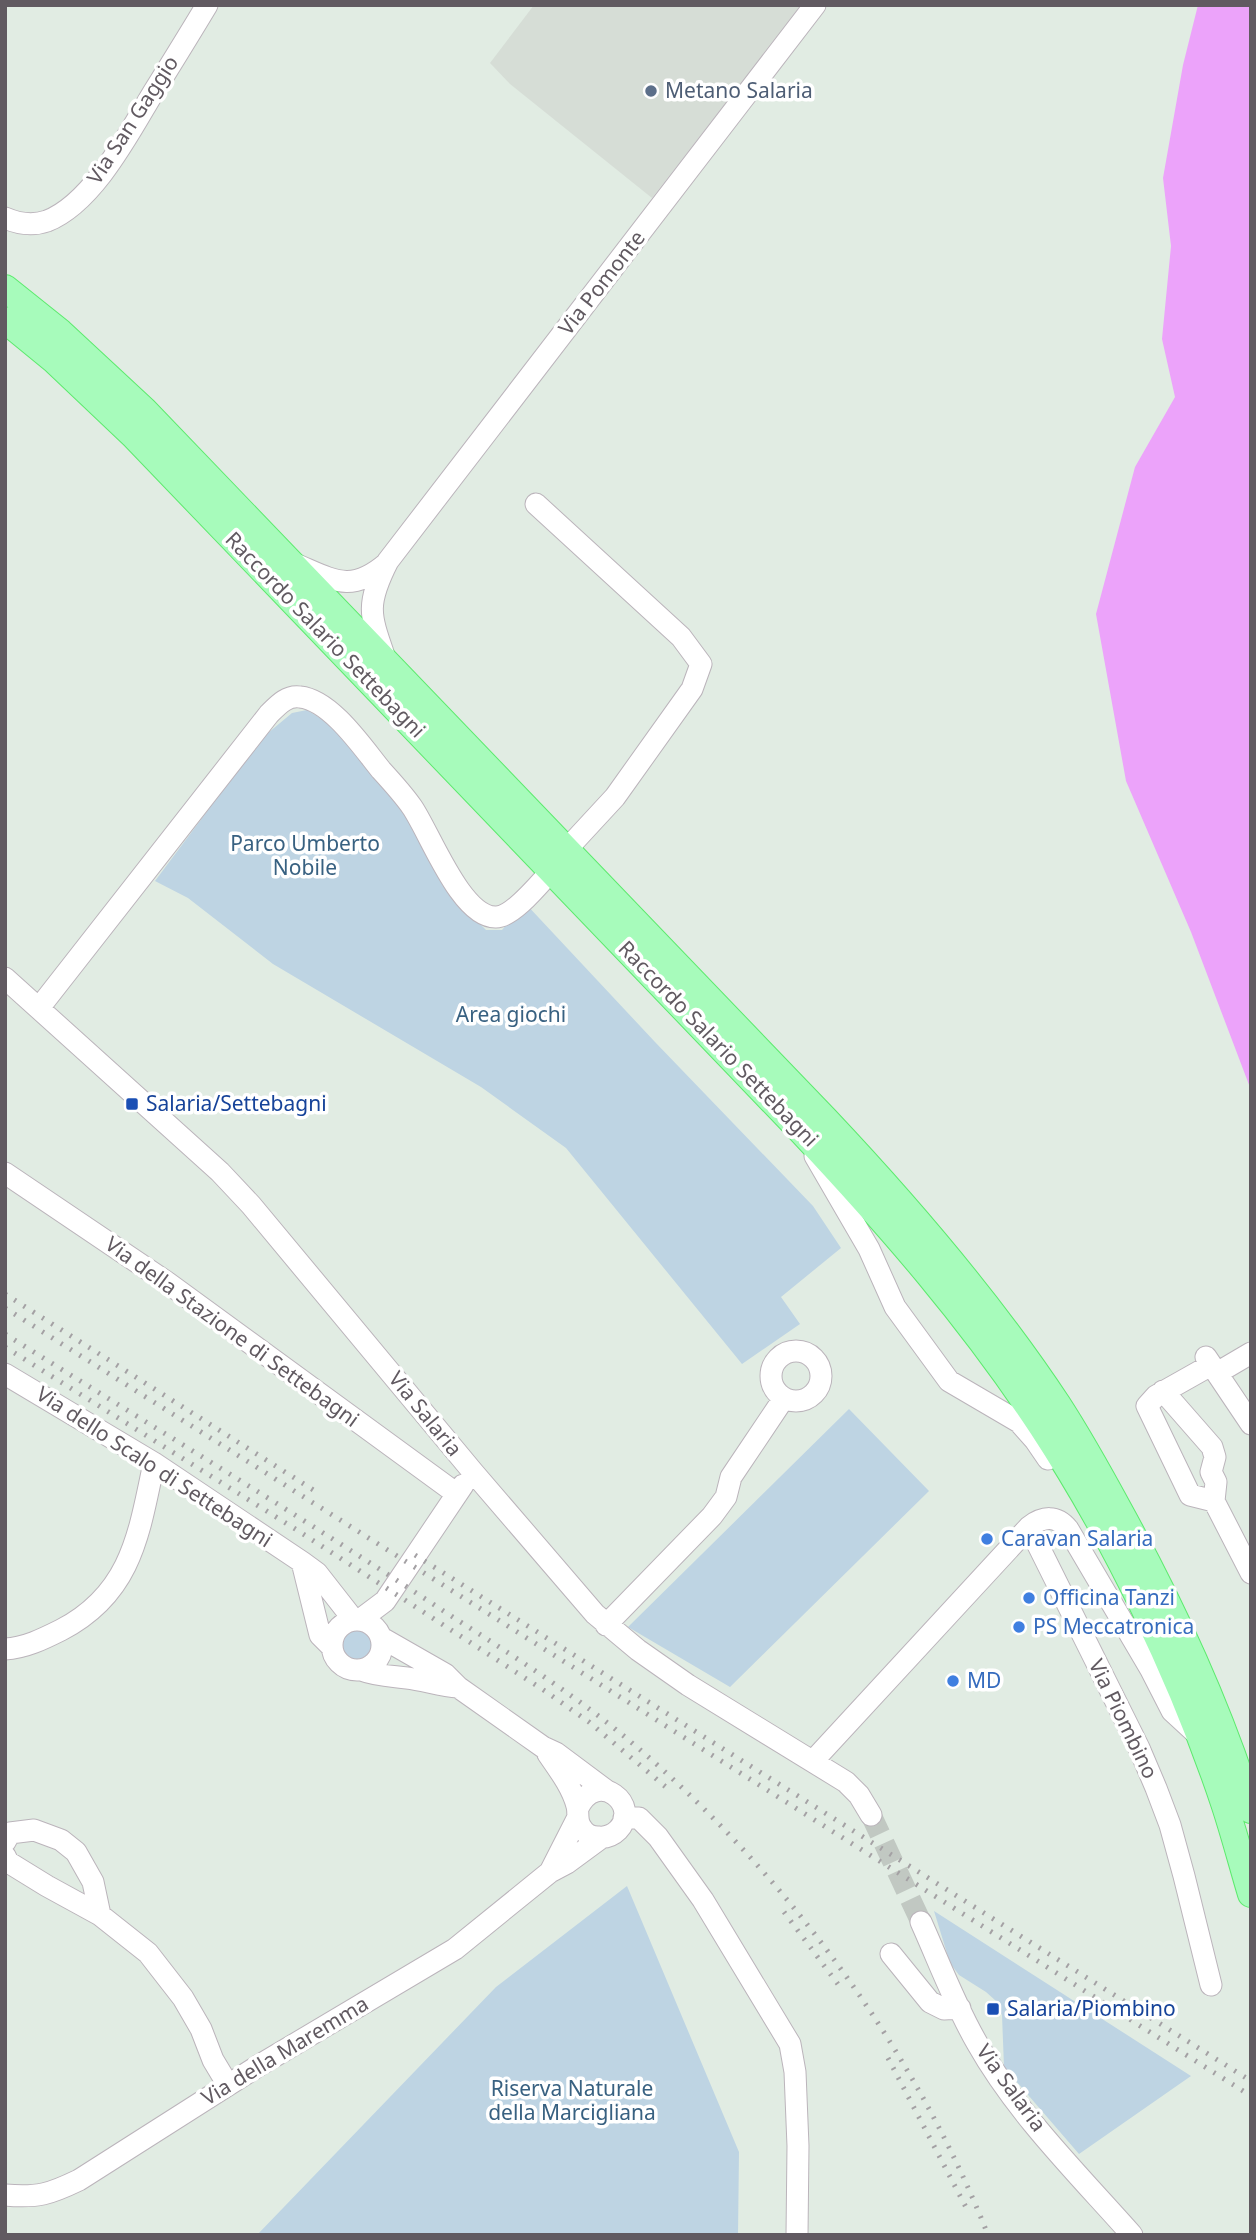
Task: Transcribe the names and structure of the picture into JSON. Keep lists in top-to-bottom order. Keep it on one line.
{"streets":{"main road":["Raccordo Salario Settebagni"],"street":["Via San Gaggio","Via Pomonte","Via della Stazione di Settebagni","Via Salaria","Via dello Scalo di Settebagni","Via Piombino","Via della Maremma"]},"crossings":[["Via Pomonte","Raccordo Salario Settebagni"]],"parks":["Parco Umberto Nobile","Area giochi","Riserva Naturale della Marcigliana"],"places":{"other":["Metano Salaria","Caravan Salaria","Officina Tanzi","PS Meccatronica","MD"],"transit":["Salaria/Settebagni","Salaria/Piombino"]}}
